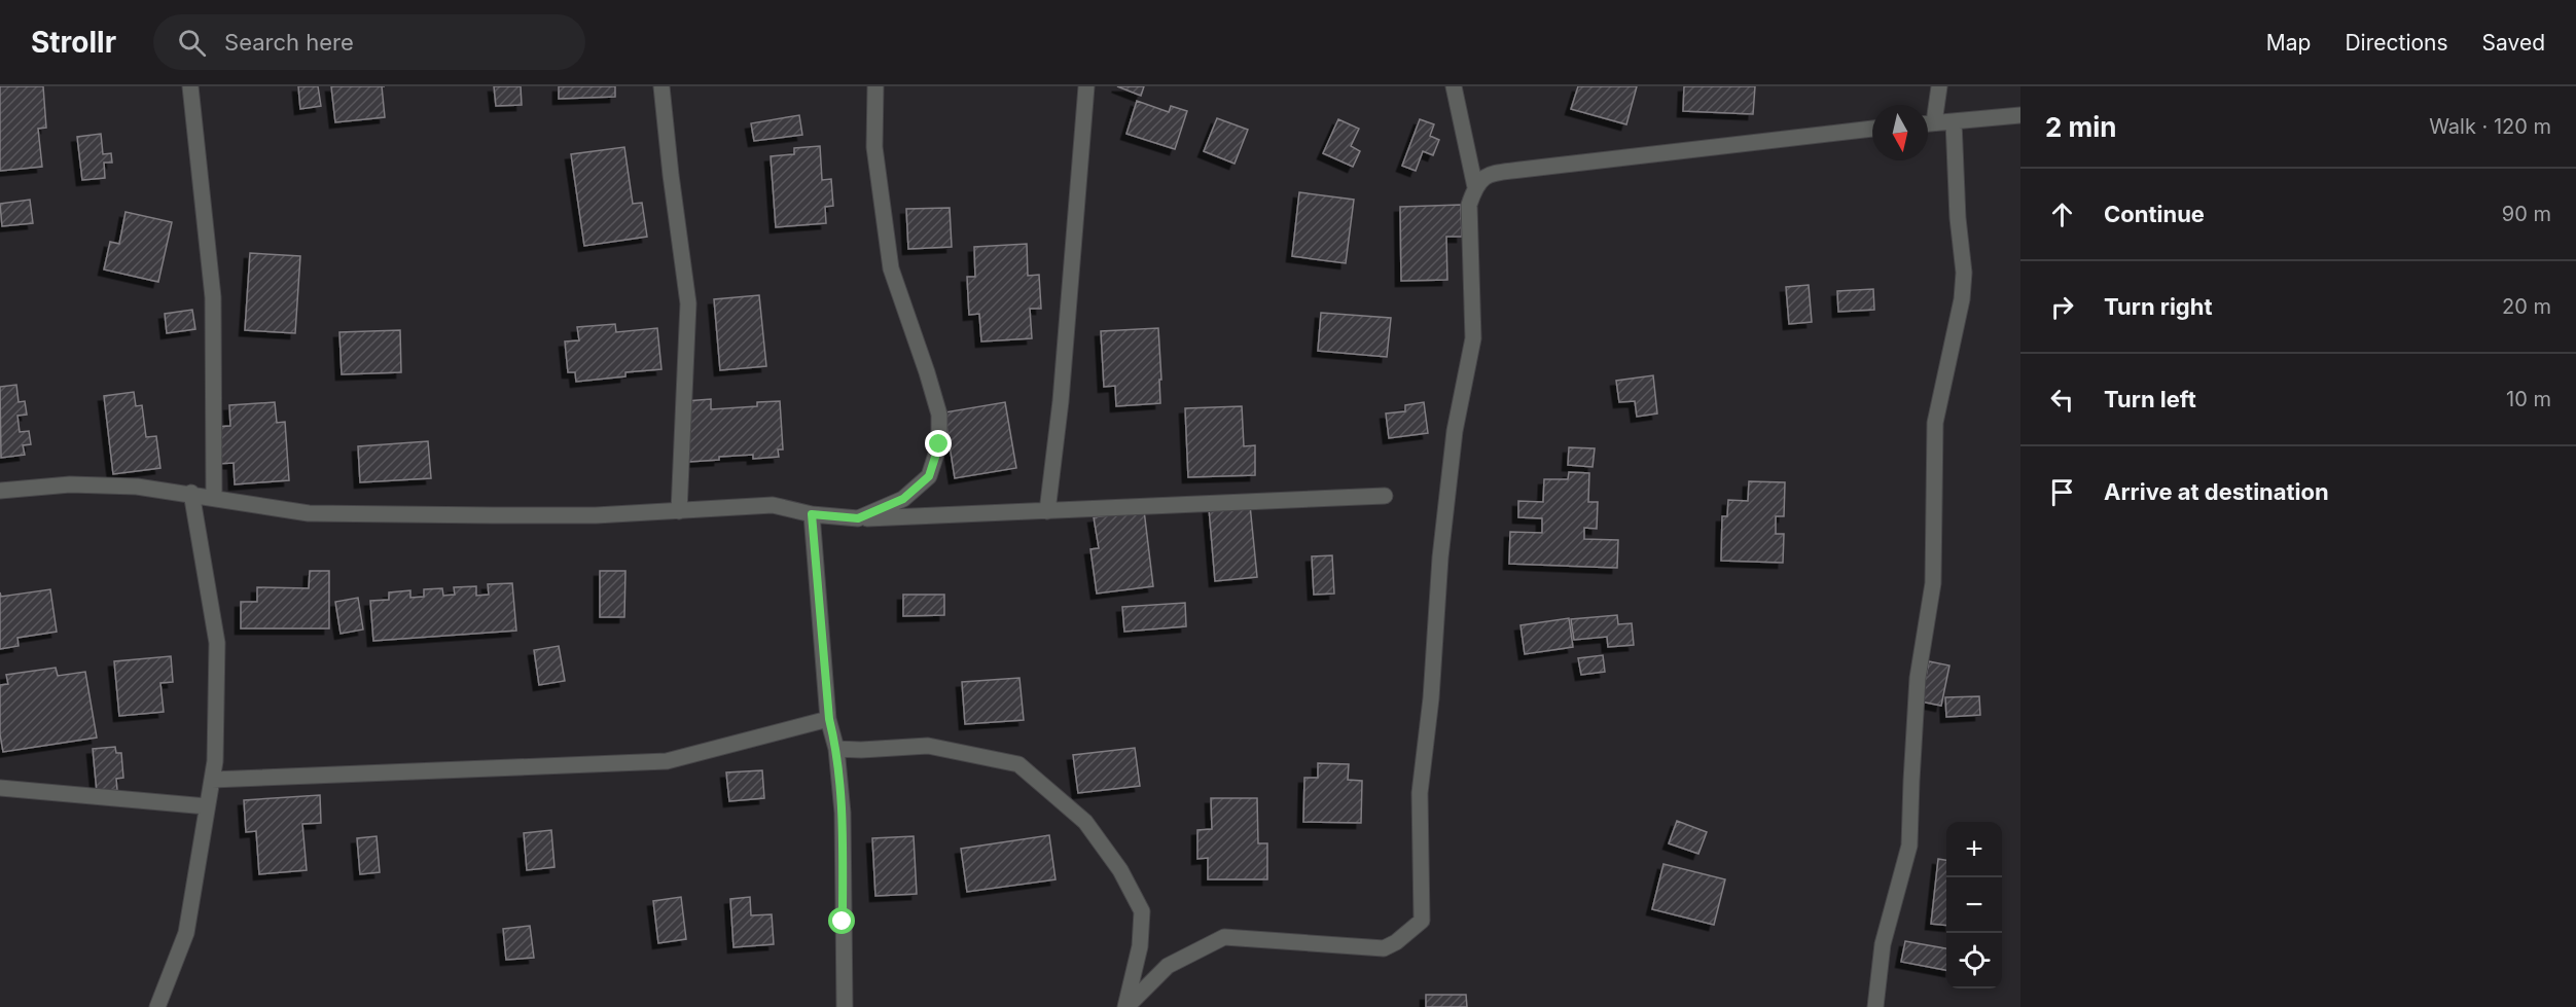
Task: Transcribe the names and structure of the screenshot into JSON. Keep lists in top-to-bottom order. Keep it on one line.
{"north":"bottom","page":{"header":"Strollr","search":"Search here","nav":["Map","Directions","Saved"],"heading":["2 min","Walk · 120 m"],"list":[["Continue","90 m"],["Turn right","20 m"],["Turn left","10 m"],"Arrive at destination"],"map_buttons":["+","−"]}}
